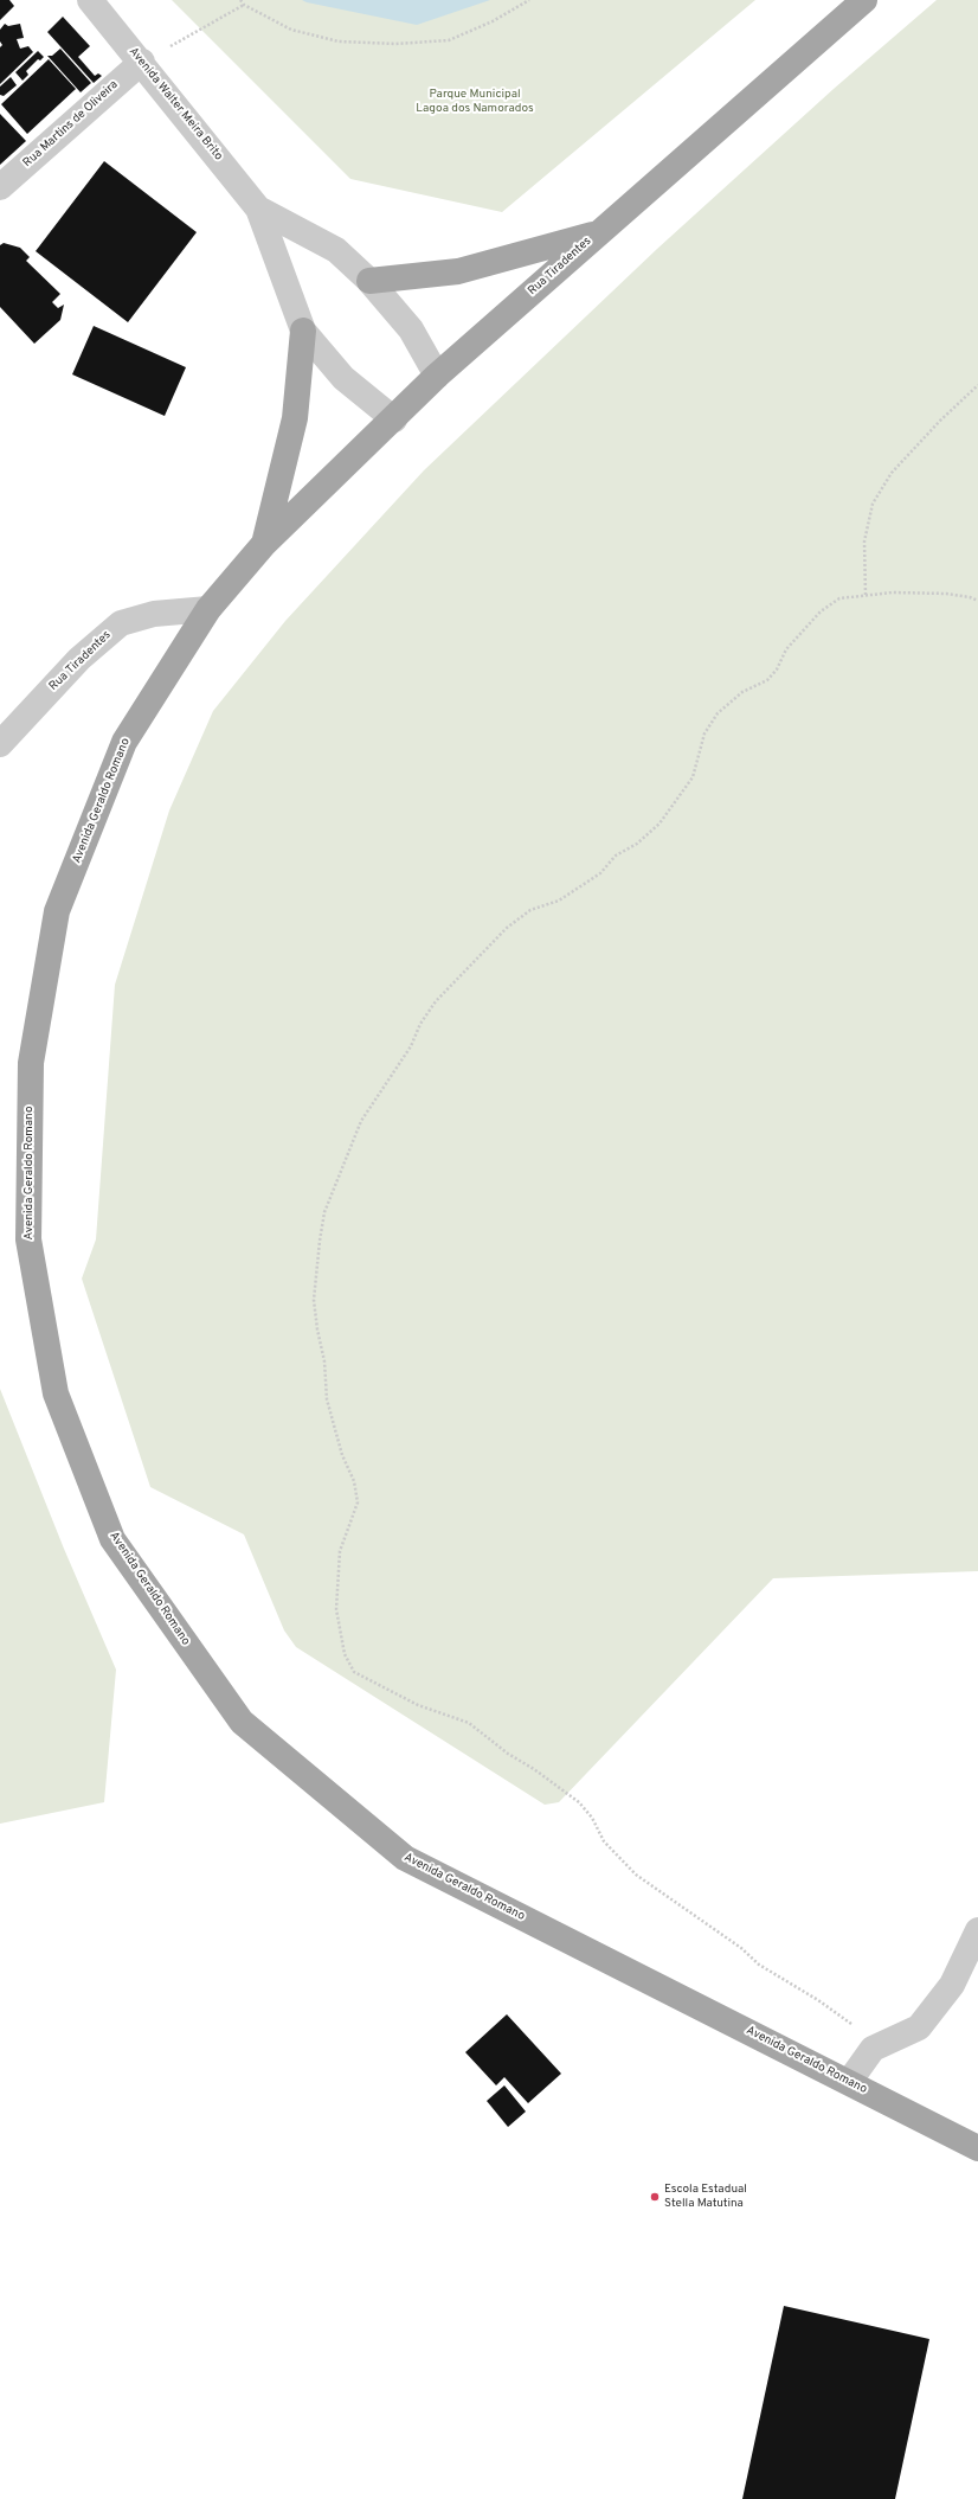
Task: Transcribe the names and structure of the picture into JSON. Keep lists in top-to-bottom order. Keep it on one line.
{"streets":{"main road":["Rua Tiradentes","Avenida Geraldo Romano"],"street":["Avenida Walter Meira Brito","Rua Martins de Oliveira"]},"crossings":[["Avenida Walter Meira Brito","Rua Martins de Oliveira"],["Avenida Walter Meira Brito","Rua Tiradentes"],["Rua Tiradentes","Avenida Geraldo Romano"]],"parks":["Parque Municipal Lagoa dos Namorados"],"places":["Escola Estadual Stella Matutina"]}
